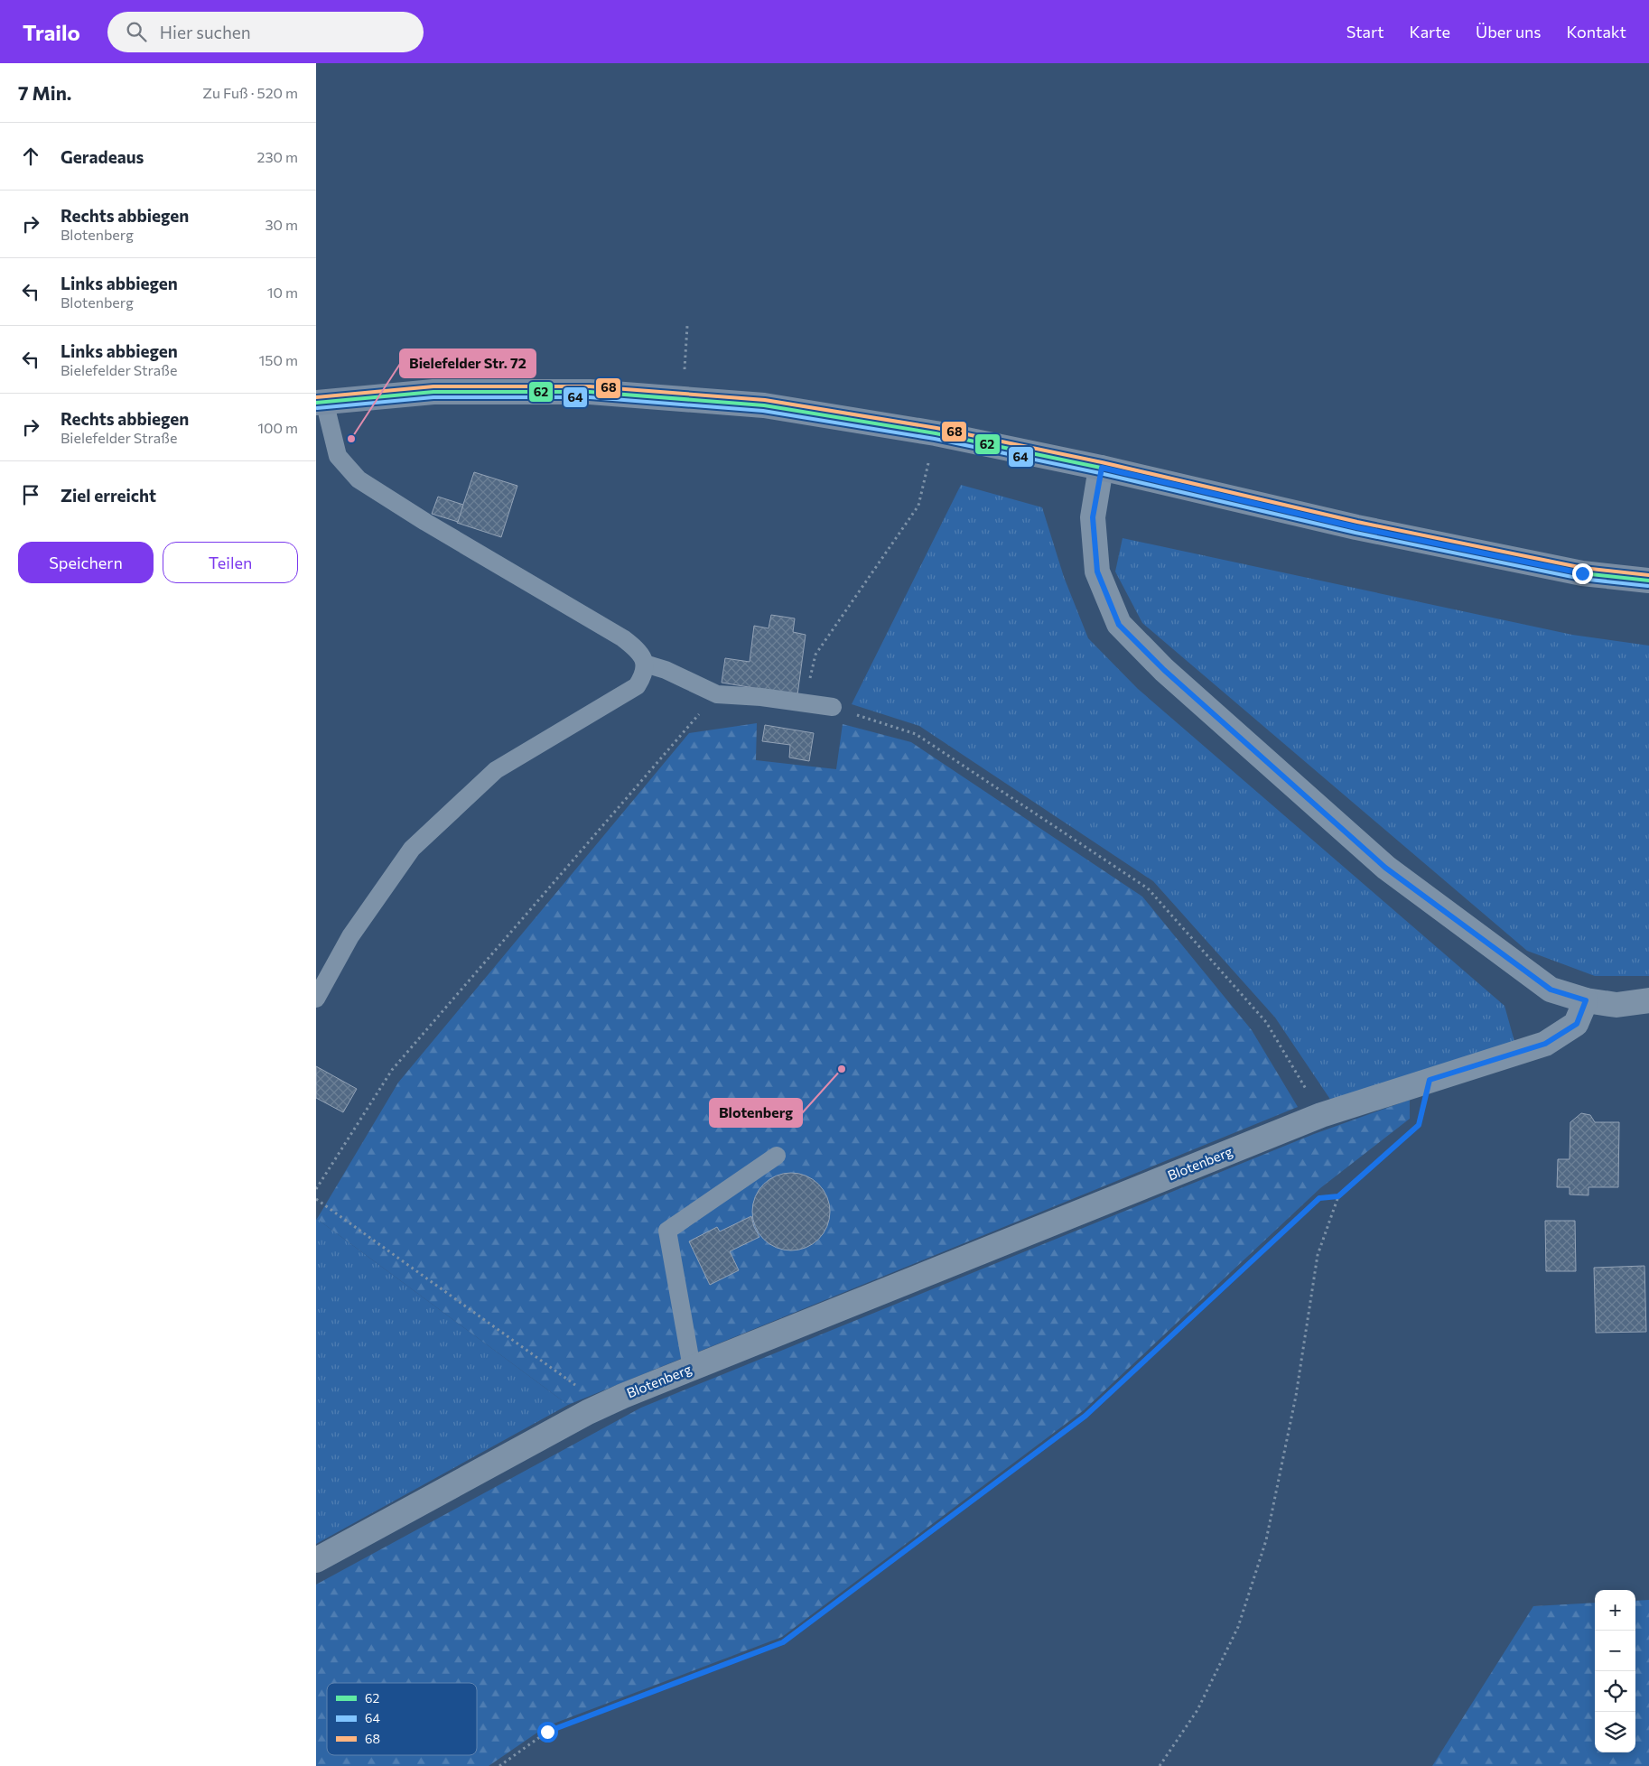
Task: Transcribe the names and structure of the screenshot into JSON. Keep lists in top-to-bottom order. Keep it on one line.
{"streets":{"street":["Blotenberg"]},"places":["Bielefelder Str. 72","Blotenberg"],"lines":["transit line 68","transit line 62","transit line 64"],"legend":["62","64","68"],"page":{"header":"Trailo","search":"Hier suchen","nav":["Start","Karte","Über uns","Kontakt"],"heading":["7 Min.","Zu Fuß · 520 m"],"list":[["Geradeaus","230 m"],["Rechts abbiegen","Blotenberg","30 m"],["Links abbiegen","Blotenberg","10 m"],["Links abbiegen","Bielefelder Straße","150 m"],["Rechts abbiegen","Bielefelder Straße","100 m"],"Ziel erreicht"],"buttons":["Speichern","Teilen"],"map_buttons":["+","−"]}}
